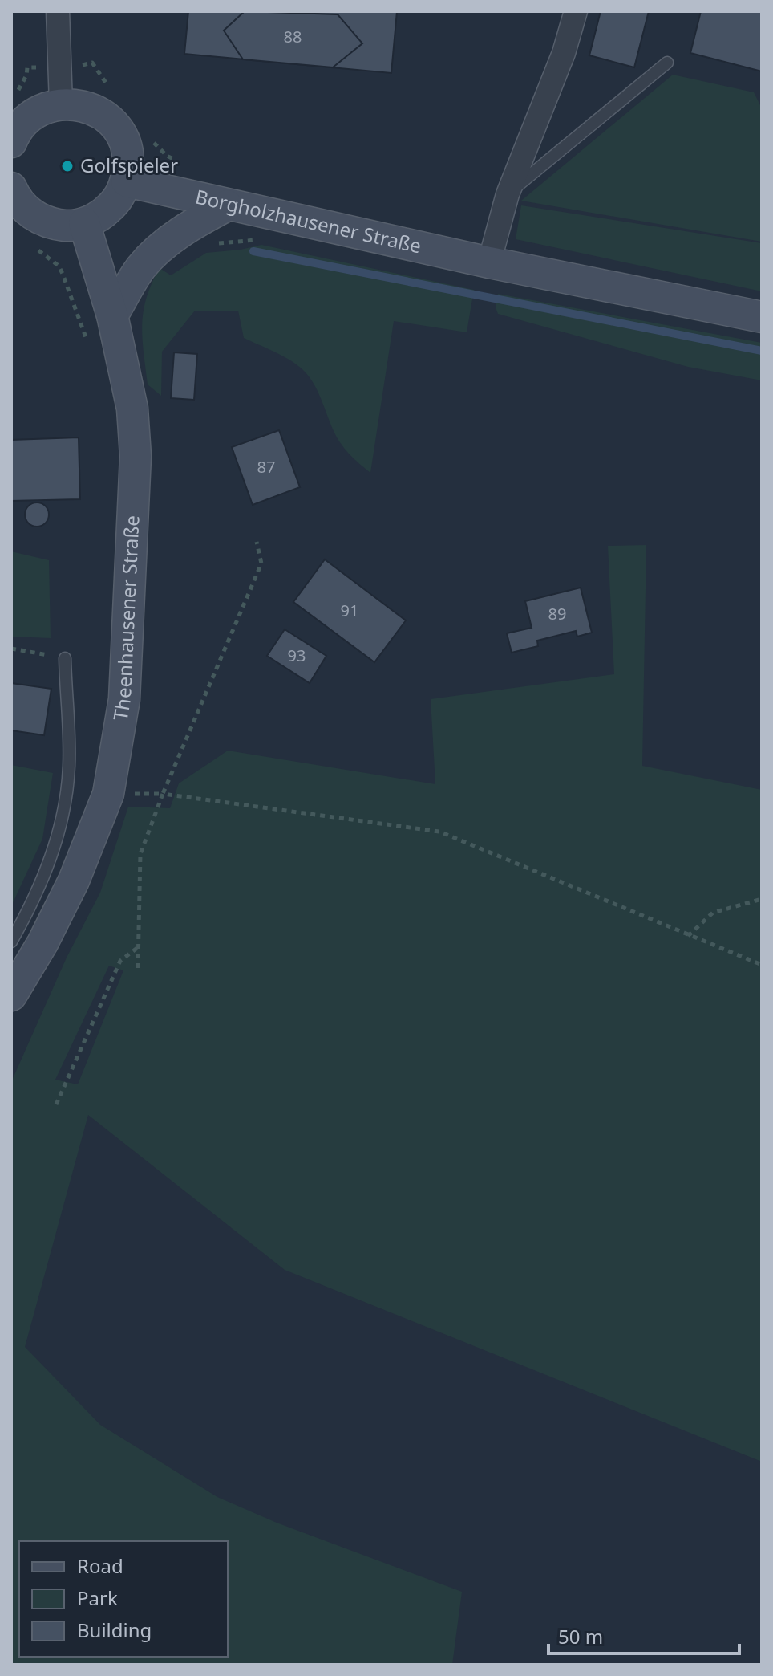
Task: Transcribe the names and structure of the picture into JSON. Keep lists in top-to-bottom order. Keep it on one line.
{"streets":{"main road":["Borgholzhausener Straße","Theenhausener Straße"]},"places":["Golfspieler"],"house_numbers":["88","87","91","89","93"],"legend":["Road","Park","Building"],"scale_bar":"50 m"}
